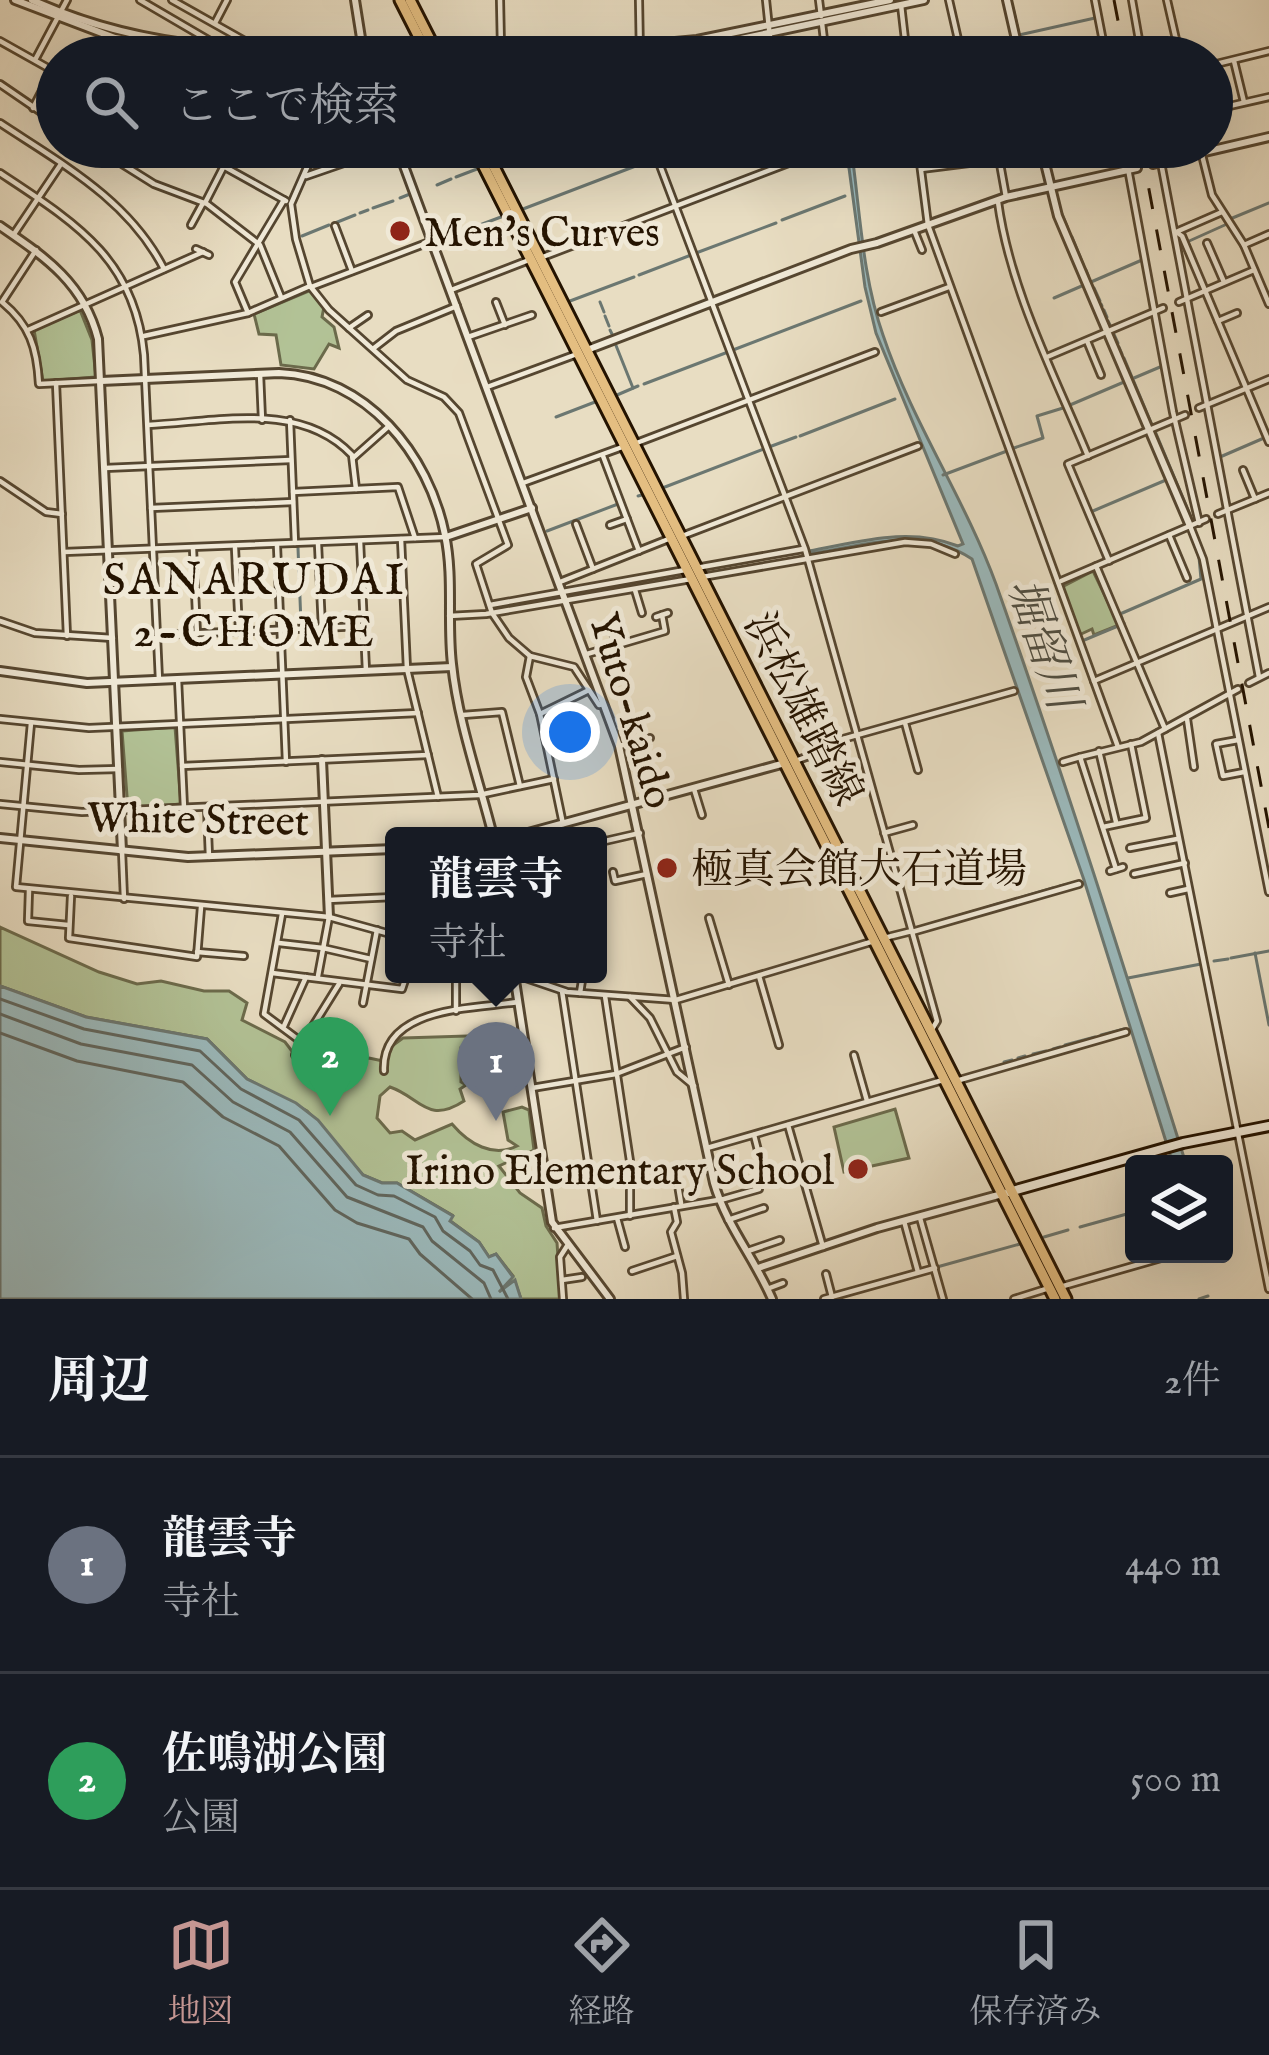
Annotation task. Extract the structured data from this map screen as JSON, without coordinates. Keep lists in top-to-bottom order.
{
  "streets": {
    "main road": ["浜松雄踏線"],
    "street": ["Yuto-kaido", "White Street"]
  },
  "districts": ["SANARUDAI 2-CHOME"],
  "water": ["堀留川"],
  "places": ["Men's Curves", "極真会館大石道場", "Irino Elementary School"],
  "page": {
    "search": "ここで検索",
    "popup": ["龍雲寺", "寺社"],
    "pins": ["2", "1"],
    "heading": ["周辺", "2件"],
    "list": [
      {
        "mark": "1",
        "name": "龍雲寺",
        "note": "寺社",
        "value": "440 m"
      },
      {
        "mark": "2",
        "name": "佐鳴湖公園",
        "note": "公園",
        "value": "500 m"
      }
    ],
    "nav": ["地図", "経路", "保存済み"]
  }
}
